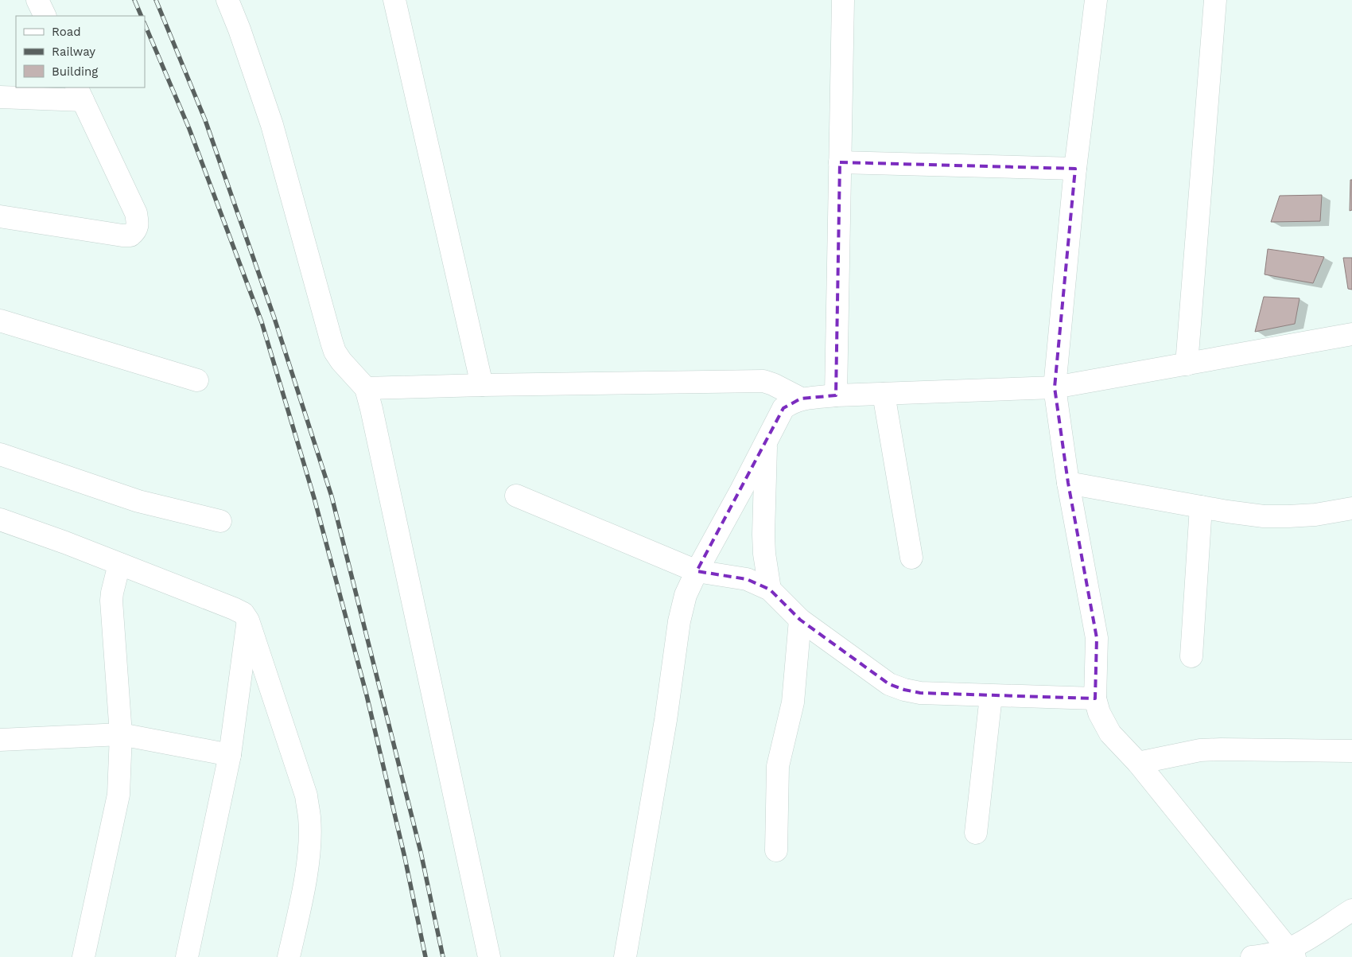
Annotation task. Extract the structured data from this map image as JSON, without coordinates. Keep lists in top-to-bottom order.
{
  "legend": ["Road", "Railway", "Building"]
}
